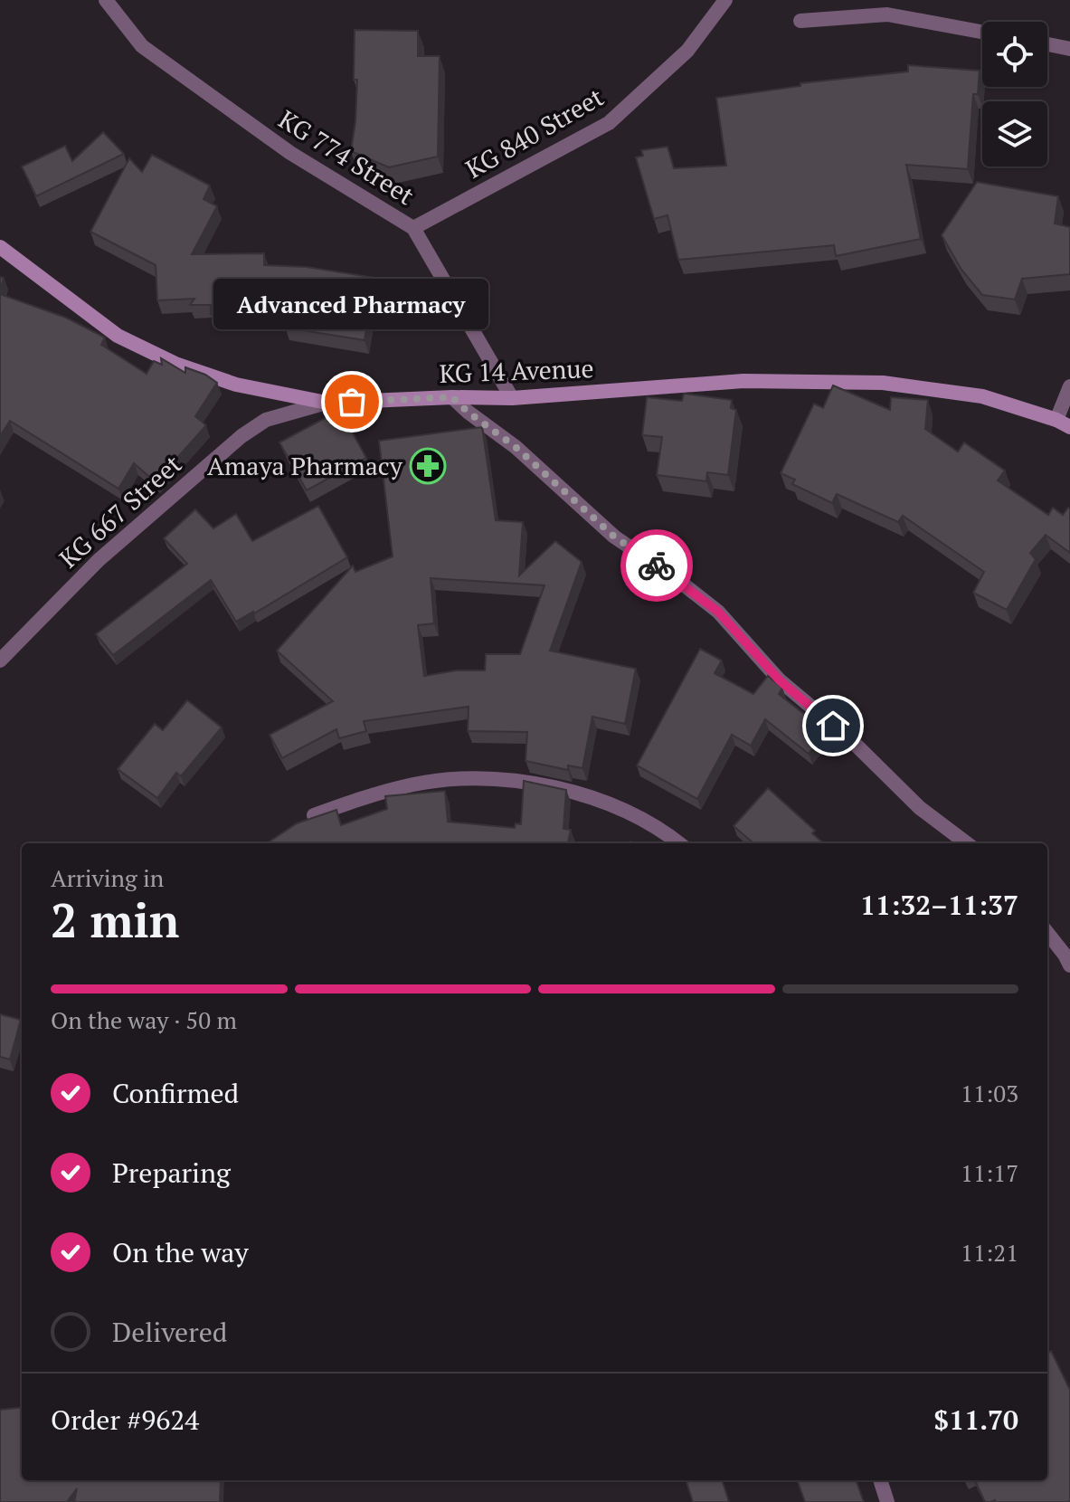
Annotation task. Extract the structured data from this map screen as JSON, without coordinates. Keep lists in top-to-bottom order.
{
  "streets": {
    "main road": ["KG 14 Avenue"],
    "street": ["KG 840 Street", "KG 774 Street", "KG 667 Street"]
  },
  "crossings": [
    ["KG 840 Street", "KG 774 Street"],
    ["KG 774 Street", "KG 14 Avenue"],
    ["KG 14 Avenue", "KG 667 Street"]
  ],
  "places": {
    "other": ["Advanced Pharmacy"],
    "pharmacy": ["Amaya Pharmacy"]
  },
  "page": {
    "bubble": "Advanced Pharmacy",
    "heading": ["2 min", "Arriving in", "11:32–11:37"],
    "panel": ["Order #9624", "$11.70"],
    "bar": "On the way · 50 m",
    "list": [
      ["Confirmed", "11:03"],
      ["Preparing", "11:17"],
      ["On the way", "11:21"],
      "Delivered"
    ]
  }
}
